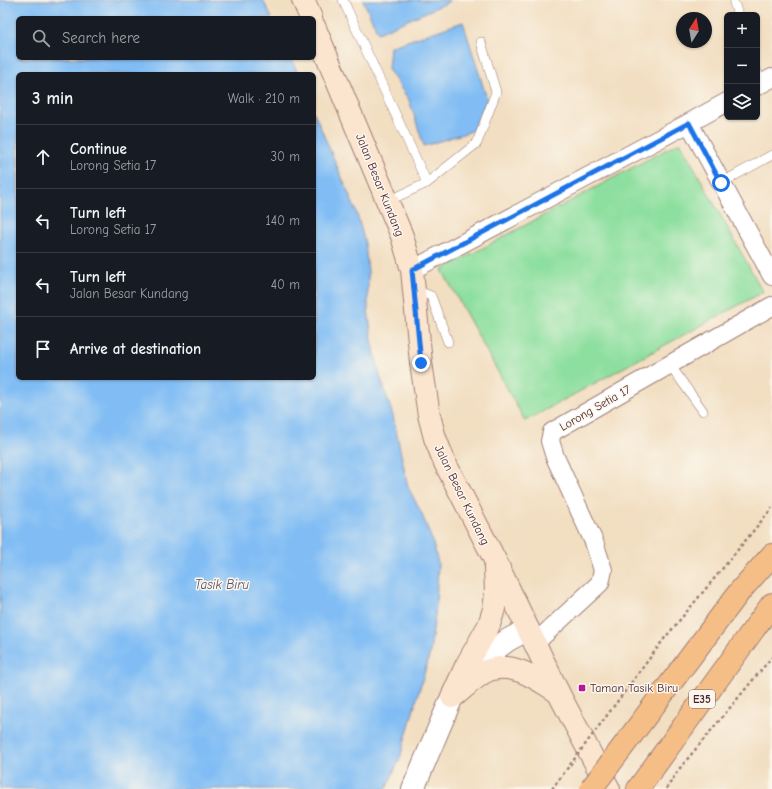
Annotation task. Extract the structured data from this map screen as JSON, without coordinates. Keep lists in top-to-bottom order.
{
  "streets": {
    "highway": ["E35"],
    "main road": ["Jalan Besar Kundang"],
    "street": ["Lorong Setia 17"]
  },
  "crossings": [
    ["Jalan Besar Kundang", "Lorong Setia 17"]
  ],
  "water": ["Tasik Biru"],
  "places": {
    "transit": ["Taman Tasik Biru"]
  },
  "north": "top",
  "page": {
    "map_buttons": ["+", "−"],
    "search": "Search here",
    "heading": ["3 min", "Walk · 210 m"],
    "list": [
      ["Continue", "Lorong Setia 17", "30 m"],
      ["Turn left", "Lorong Setia 17", "140 m"],
      ["Turn left", "Jalan Besar Kundang", "40 m"],
      "Arrive at destination"
    ]
  }
}
